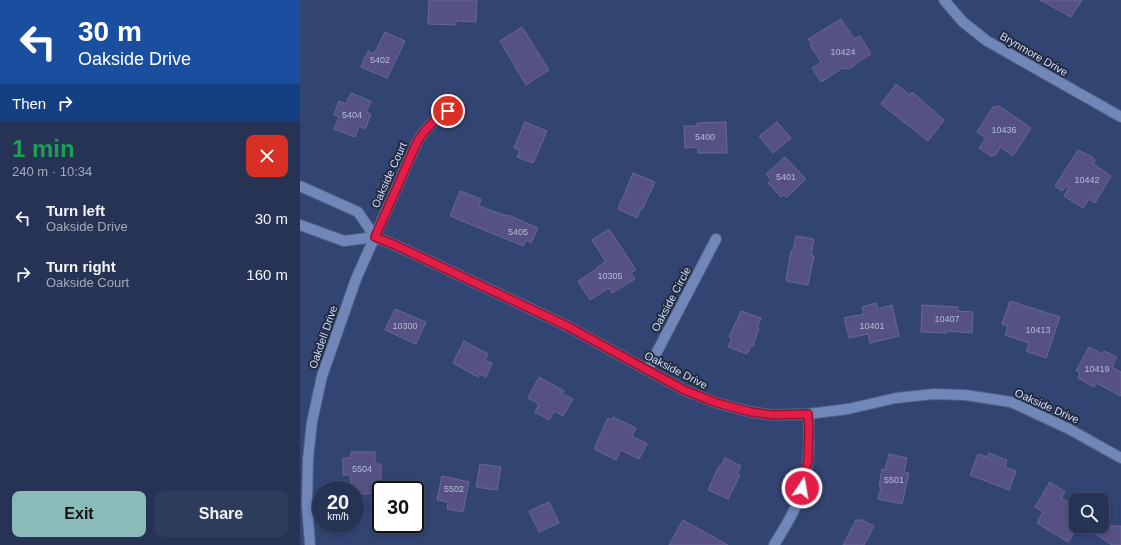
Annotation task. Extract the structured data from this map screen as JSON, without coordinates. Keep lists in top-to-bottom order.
{
  "streets": {
    "street": [
      "Brynmore Drive",
      "Oakside Court",
      "Oakside Circle",
      "Oakdell Drive",
      "Oakside Drive"
    ]
  },
  "crossings": [
    ["Oakside Court", "Oakdell Drive"],
    ["Oakside Court", "Oakside Drive"],
    ["Oakside Circle", "Oakside Drive"],
    ["Oakdell Drive", "Oakside Drive"]
  ],
  "house_numbers": [
    "10424",
    "5402",
    "5404",
    "10436",
    "5400",
    "5401",
    "10442",
    "5405",
    "10305",
    "10407",
    "10300",
    "10401",
    "10413",
    "10419",
    "5504",
    "5501",
    "5502"
  ],
  "page": {
    "turn": ["30 m", "Oakside Drive"],
    "then": "Then",
    "heading": ["1 min", "240 m · 10:34"],
    "list": [
      {
        "name": "Turn left",
        "note": "Oakside Drive",
        "value": "30 m"
      },
      {
        "name": "Turn right",
        "note": "Oakside Court",
        "value": "160 m"
      }
    ],
    "speed": "20 km/h",
    "limit": "30",
    "buttons": ["Exit", "Share"]
  }
}
